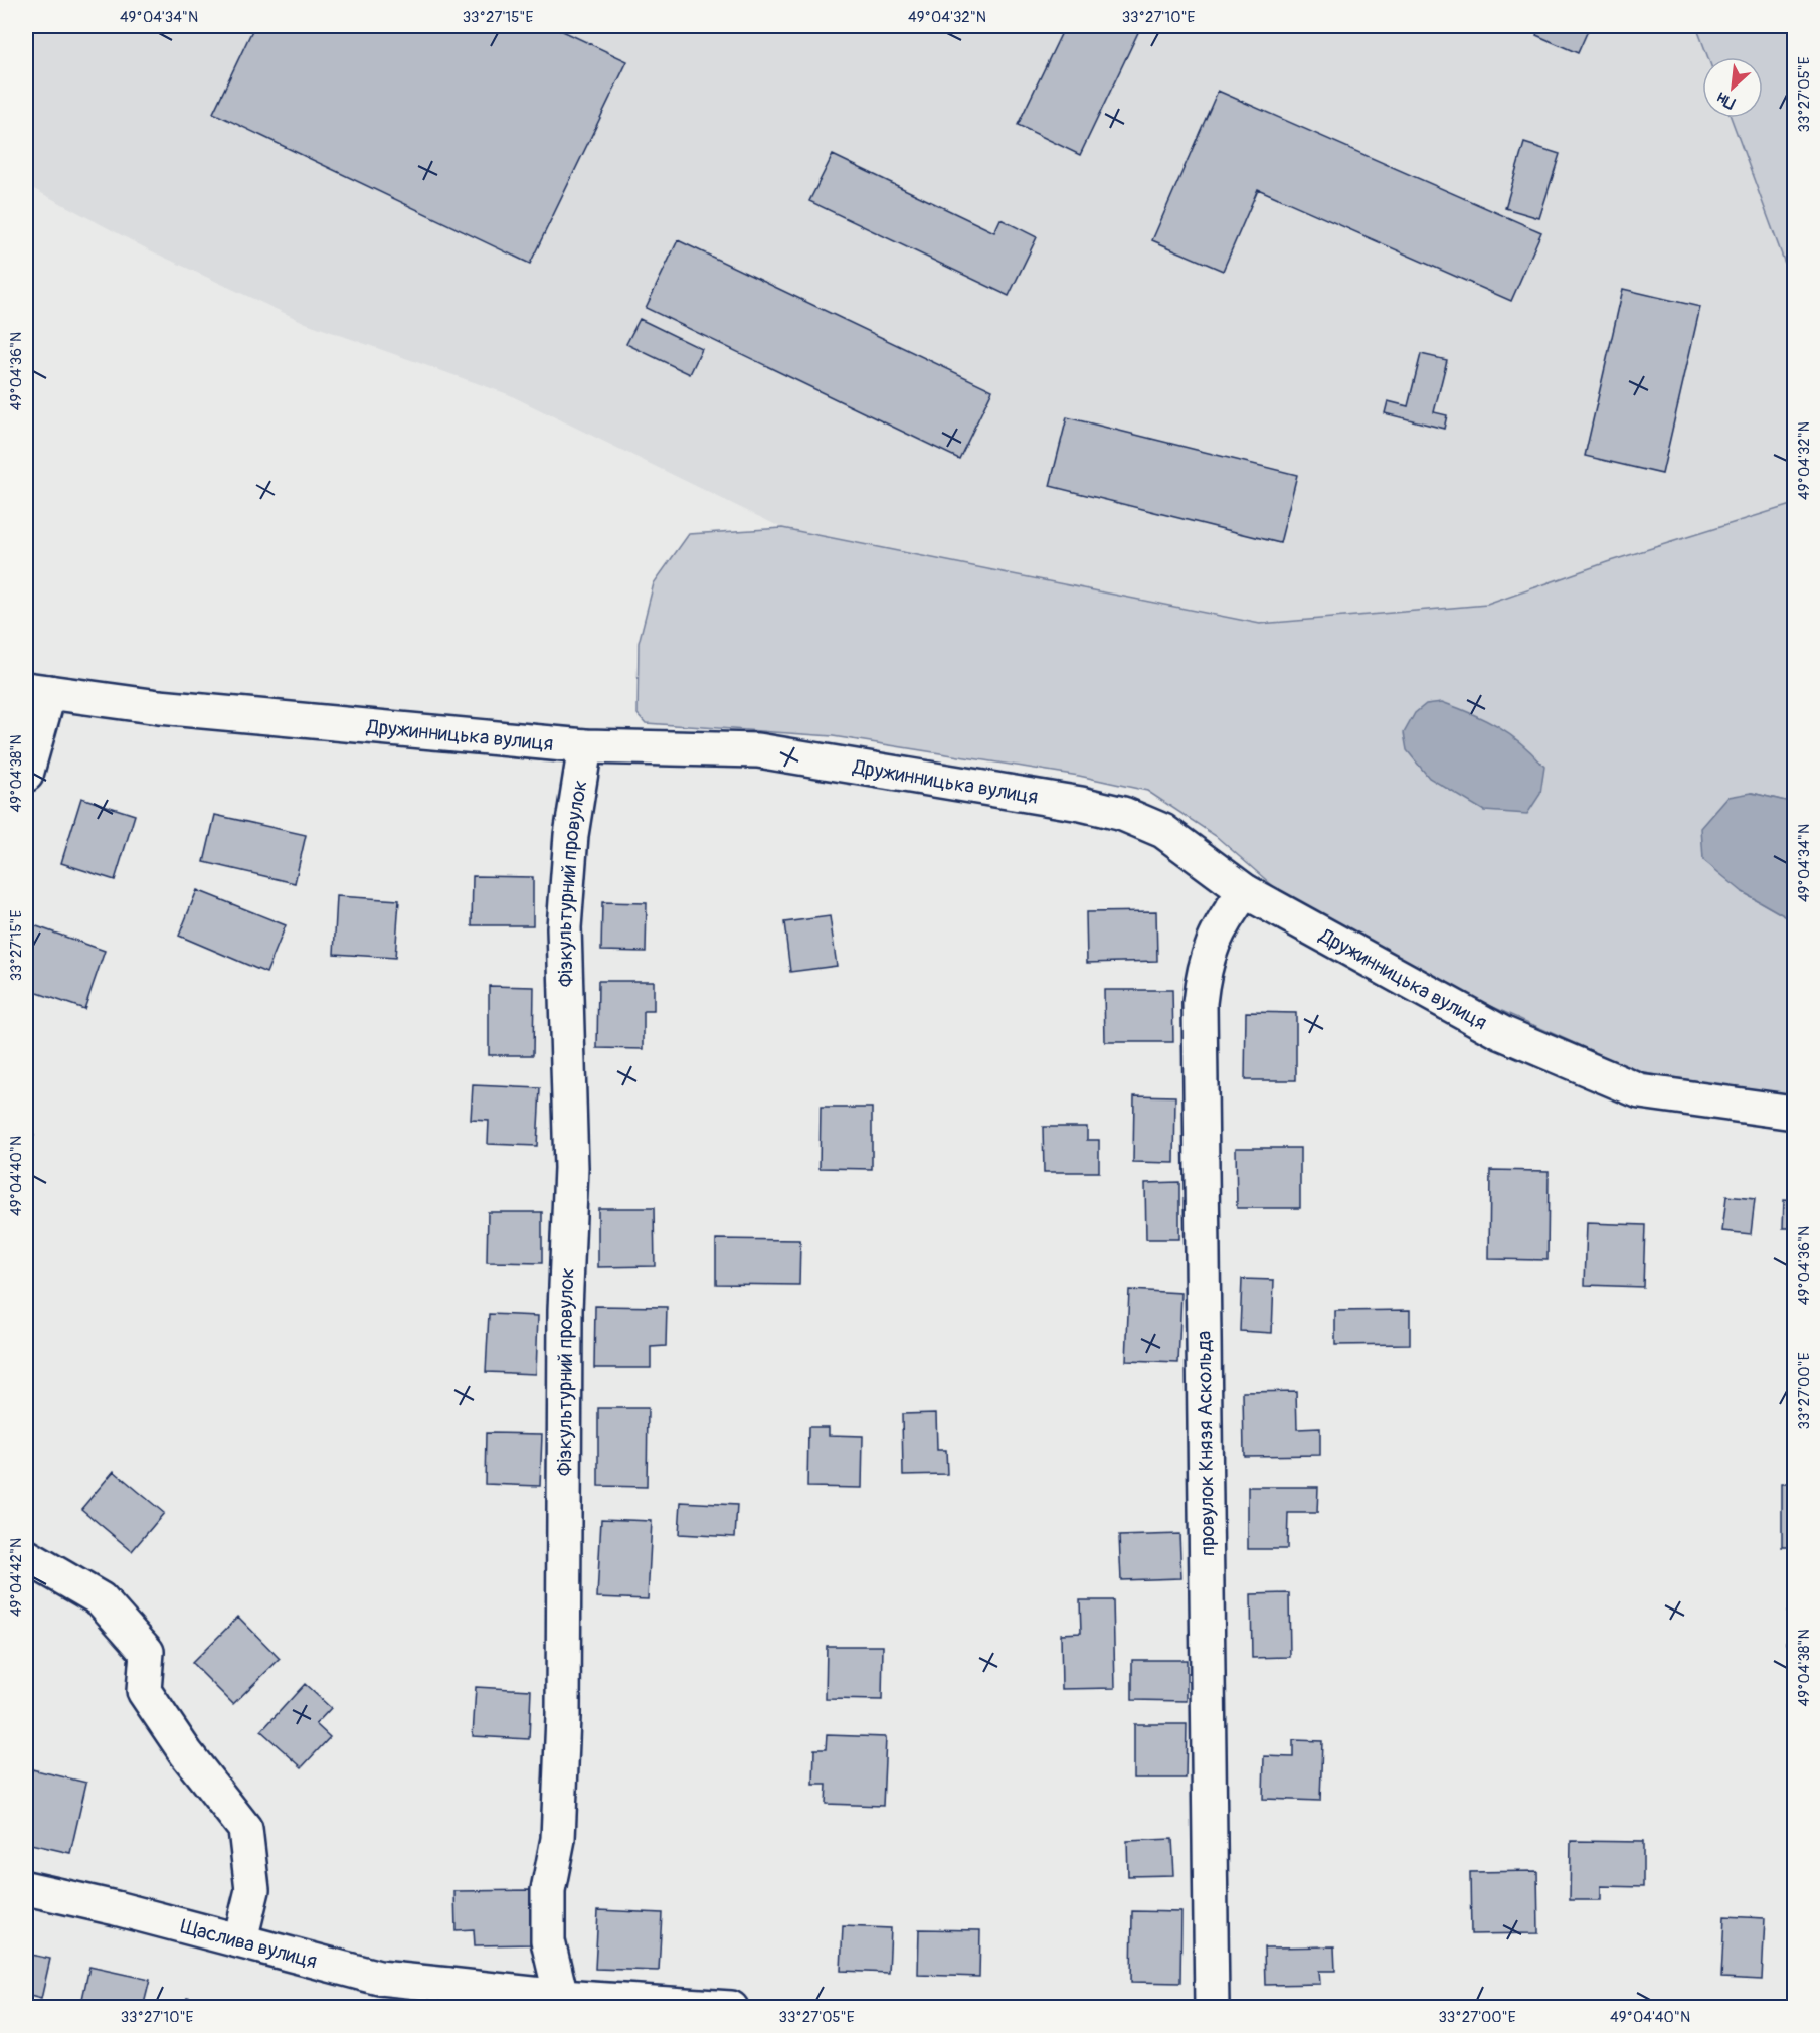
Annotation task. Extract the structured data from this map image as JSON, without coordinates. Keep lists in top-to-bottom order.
{
  "streets": {
    "street": [
      "Дружинницька вулиця",
      "Фізкультурний провулок",
      "провулок Князя Аскольда",
      "Щаслива вулиця"
    ]
  },
  "crossings": [
    ["Дружинницька вулиця", "Фізкультурний провулок"],
    ["Дружинницька вулиця", "провулок Князя Аскольда"],
    ["Фізкультурний провулок", "Щаслива вулиця"]
  ],
  "north": "bottom left",
  "coordinates": [
    "49°04'34\"N",
    "33°27'15\"E",
    "49°04'32\"N",
    "33°27'10\"E",
    "33°27'05\"E",
    "49°04'36\"N",
    "49°04'38\"N",
    "49°04'40\"N",
    "33°27'00\"E",
    "49°04'42\"N"
  ]
}
